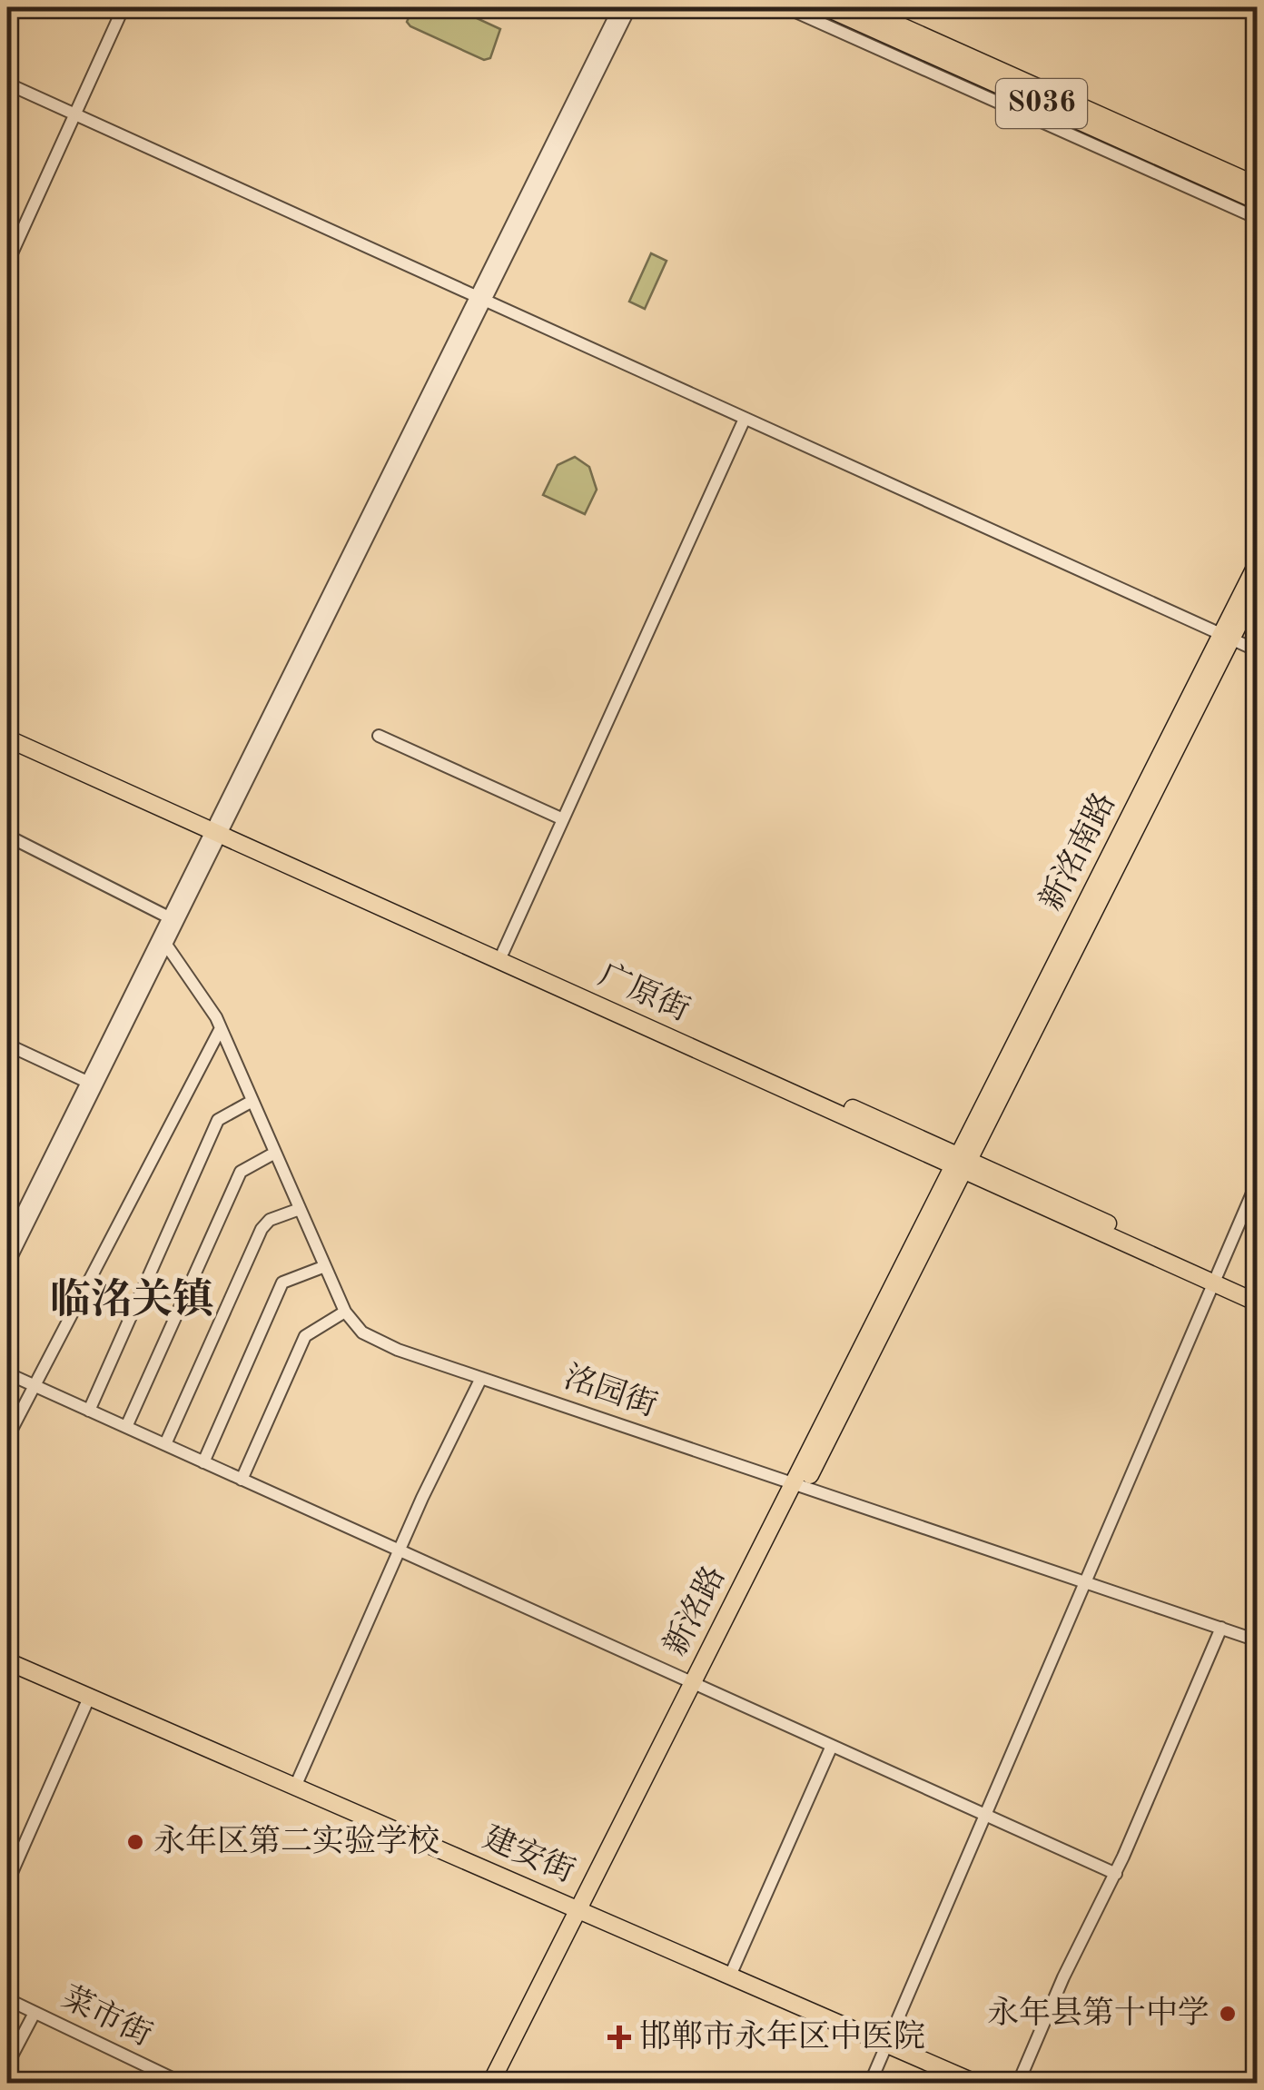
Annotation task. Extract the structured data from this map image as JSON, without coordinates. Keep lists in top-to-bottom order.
{
  "streets": {
    "main road": [
      "S036",
      "新洺南路",
      "广原街",
      "新洺路",
      "建安街"
    ],
    "street": ["洺园街", "菜市街"]
  },
  "crossings": [
    ["新洺南路", "广原街"],
    ["新洺南路", "新洺路"],
    ["广原街", "新洺路"],
    ["洺园街", "新洺路"],
    ["新洺路", "建安街"]
  ],
  "districts": ["临洺关镇"],
  "places": {
    "other": ["永年区第二实验学校", "永年县第十中学"],
    "health": ["邯郸市永年区中医院"]
  }
}
